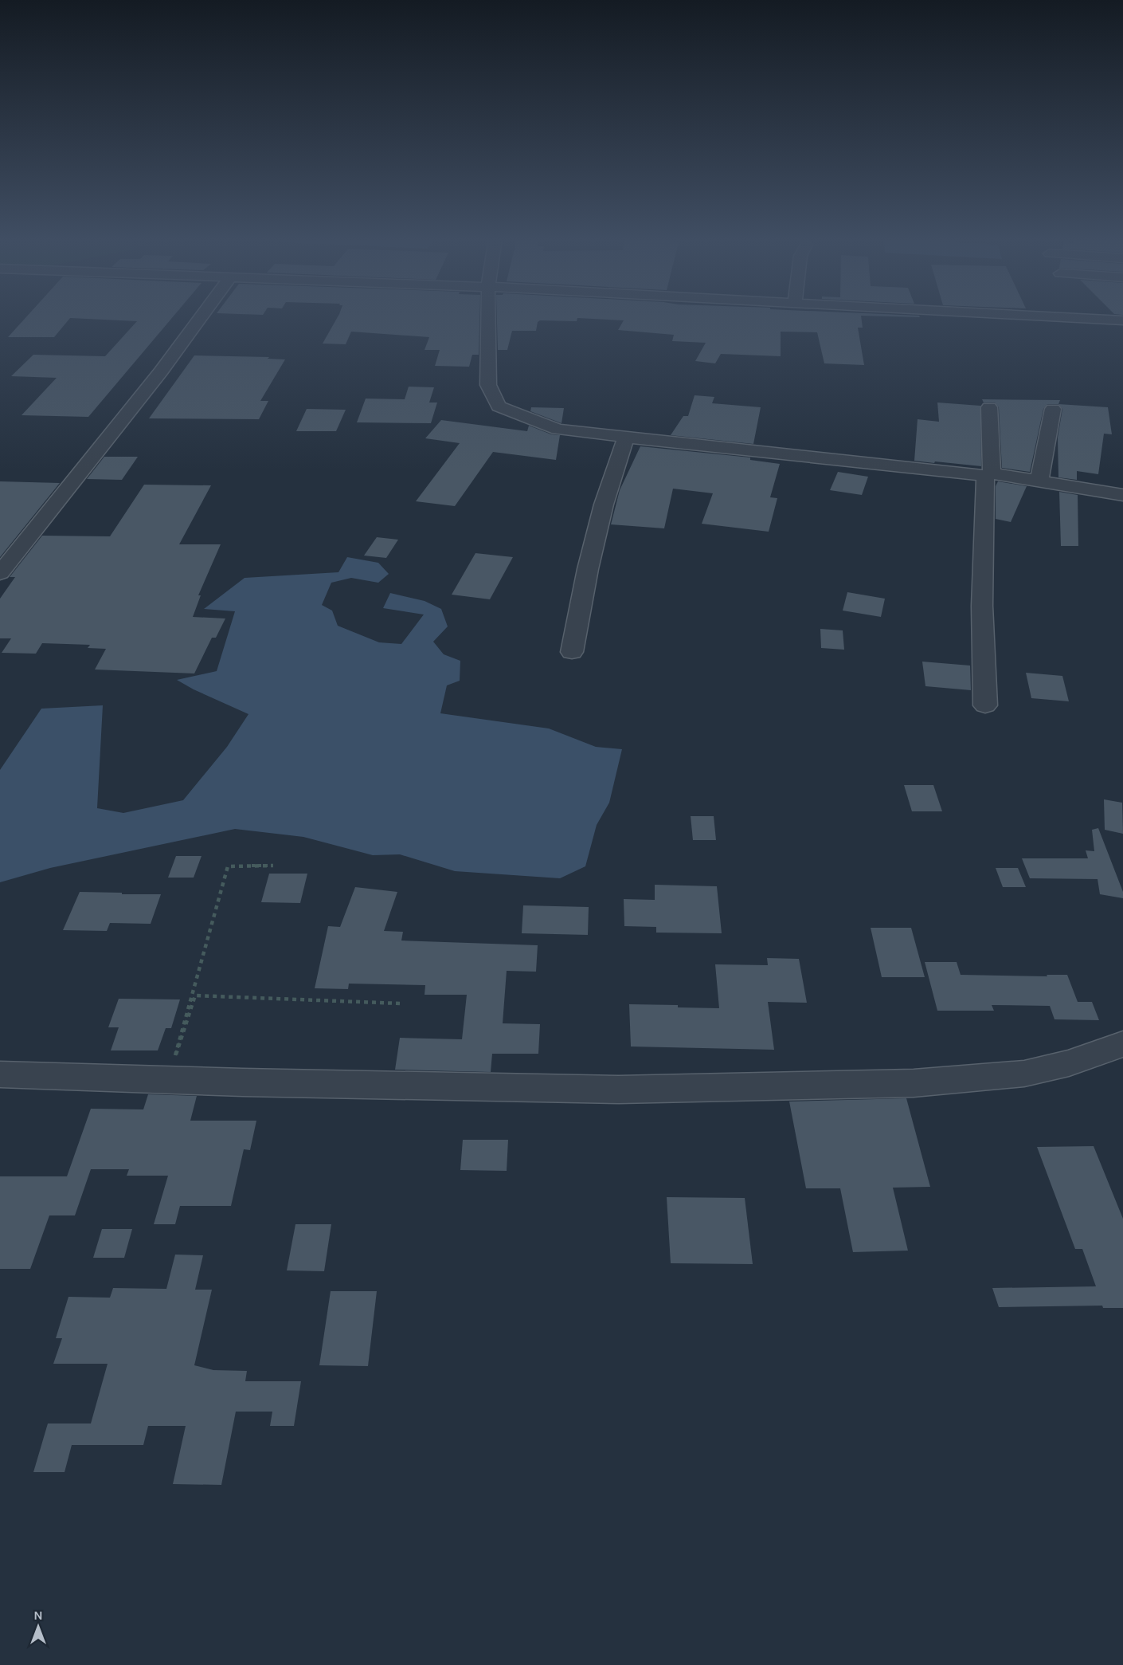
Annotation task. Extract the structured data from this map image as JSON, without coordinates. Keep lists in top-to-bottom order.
{
  "north": "top"
}
